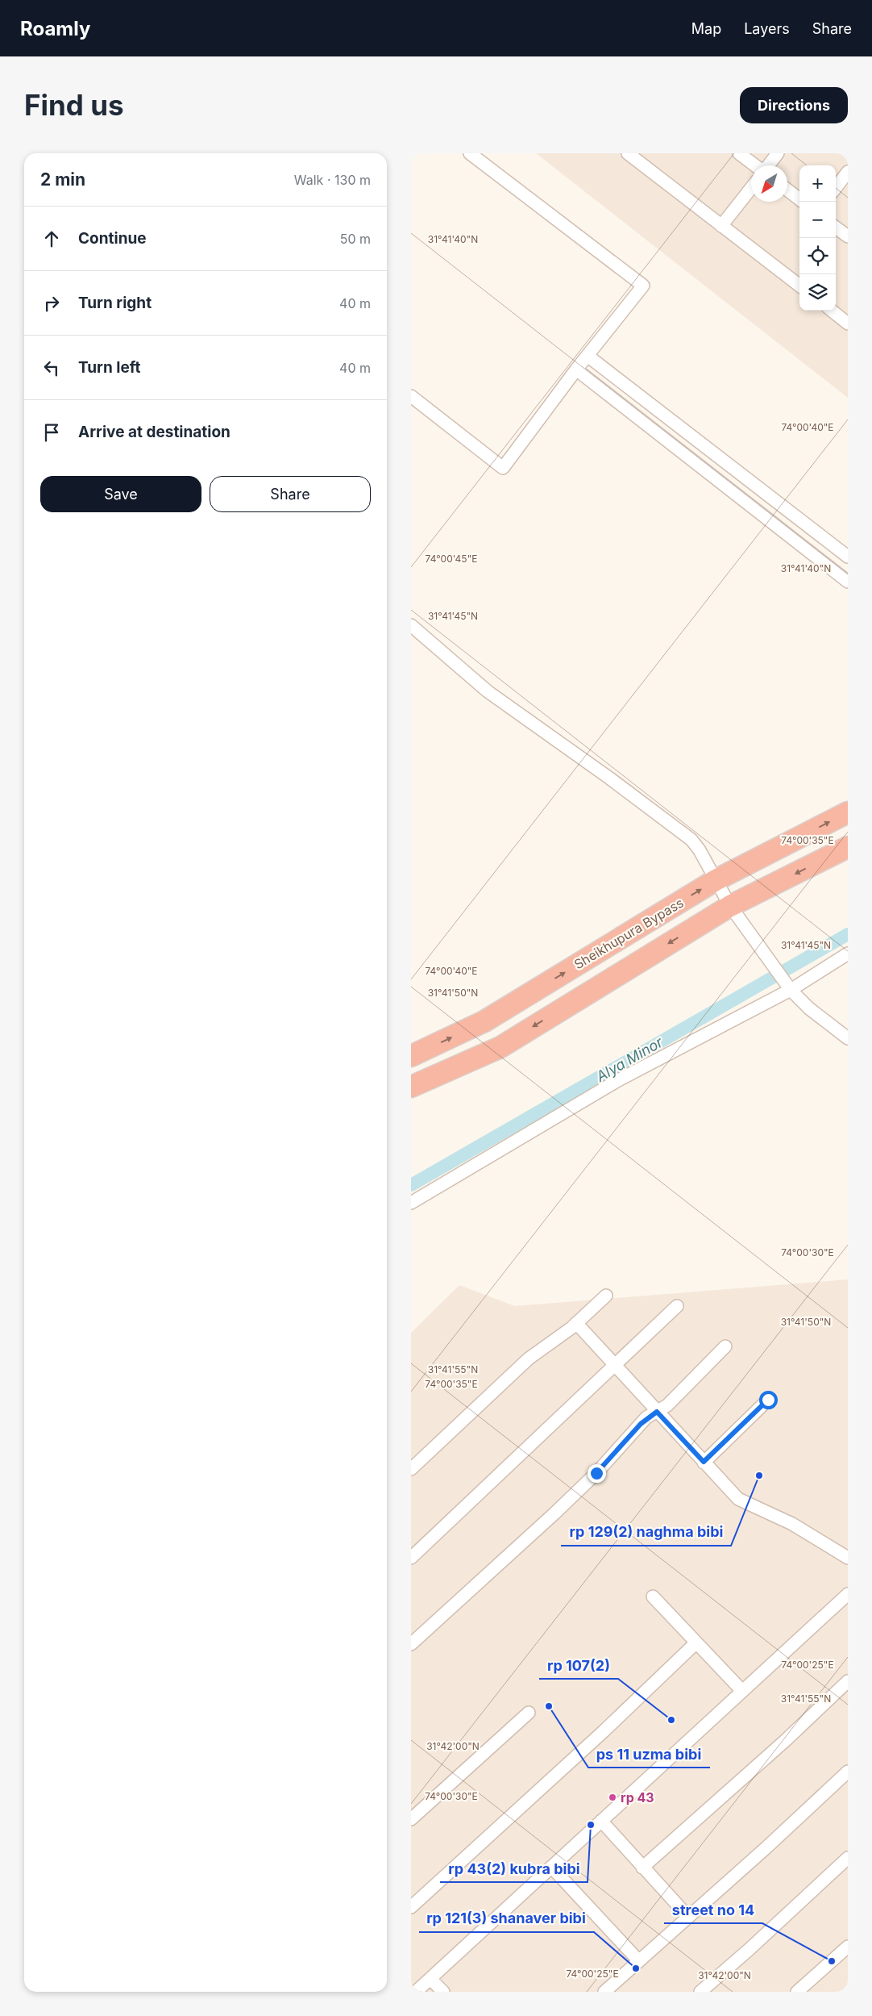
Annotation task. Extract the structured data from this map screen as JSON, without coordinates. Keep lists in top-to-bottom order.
{
  "streets": {
    "highway": ["Sheikhupura Bypass"]
  },
  "water": ["Alya Minor"],
  "places": [
    "rp 129(2) naghma bibi",
    "ps 11 uzma bibi",
    "rp 107(2)",
    "rp 43",
    "rp 43(2) kubra bibi",
    "street no 14",
    "rp 121(3) shanaver bibi"
  ],
  "north": "bottom left",
  "page": {
    "header": "Roamly",
    "nav": ["Map", "Layers", "Share"],
    "buttons": [
      "Directions",
      ["Save", "Share"]
    ],
    "title": "Find us",
    "heading": ["2 min", "Walk · 130 m"],
    "map_buttons": ["+", "−"],
    "list": [
      ["Continue", "50 m"],
      ["Turn right", "40 m"],
      ["Turn left", "40 m"],
      "Arrive at destination"
    ]
  },
  "coordinates": [
    "31°41'40\"N",
    "74°00'40\"E",
    "74°00'45\"E",
    "31°41'45\"N",
    "74°00'35\"E",
    "31°41'50\"N",
    "74°00'30\"E",
    "31°41'55\"N",
    "74°00'25\"E",
    "31°42'00\"N"
  ]
}
